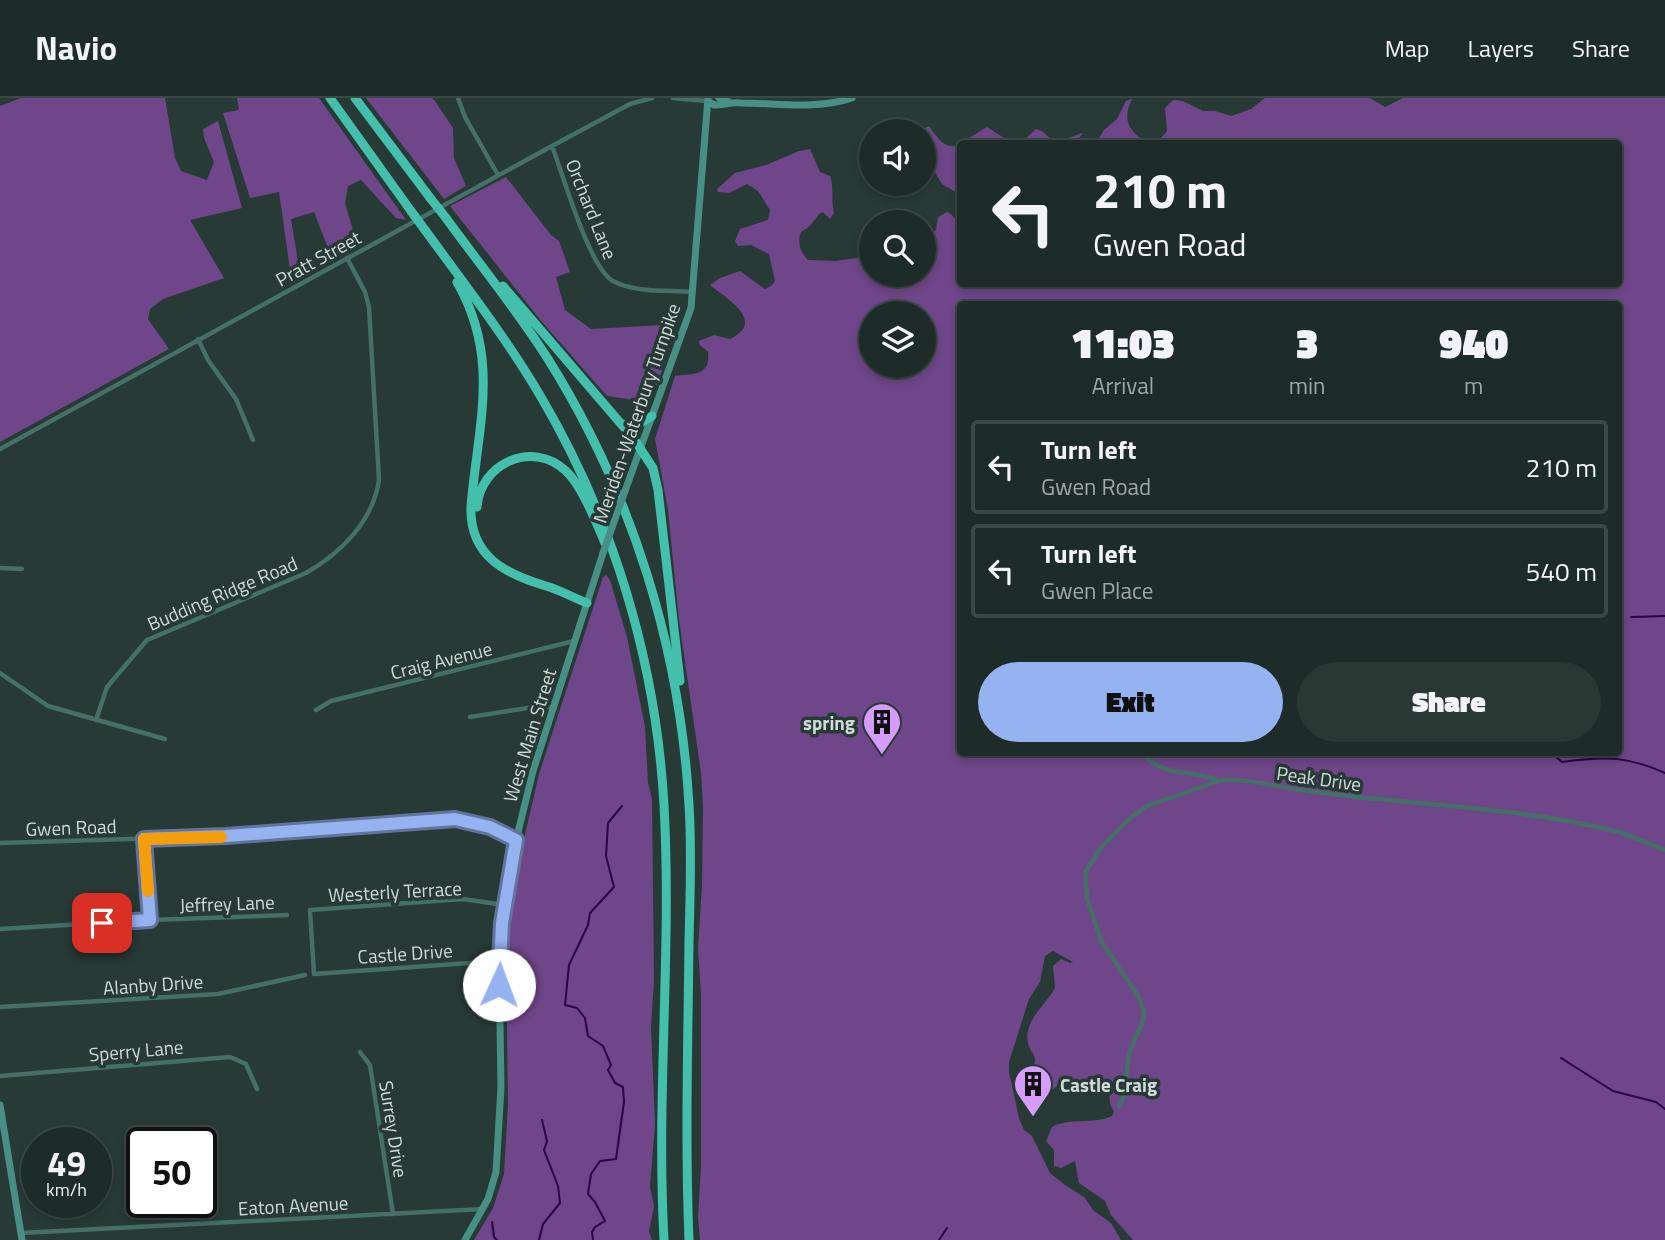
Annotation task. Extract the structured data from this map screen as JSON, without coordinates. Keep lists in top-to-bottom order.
{
  "streets": {
    "main road": ["Meriden-Waterbury Turnpike", "West Main Street"],
    "street": [
      "Orchard Lane",
      "Pratt Street",
      "Budding Ridge Road",
      "Craig Avenue",
      "Peak Drive",
      "Gwen Road",
      "Westerly Terrace",
      "Jeffrey Lane",
      "Castle Drive",
      "Alanby Drive",
      "Sperry Lane",
      "Surrey Drive",
      "Eaton Avenue"
    ]
  },
  "crossings": [
    ["Orchard Lane", "Pratt Street"],
    ["Orchard Lane", "Meriden-Waterbury Turnpike"],
    ["Pratt Street", "Budding Ridge Road"],
    ["Meriden-Waterbury Turnpike", "Craig Avenue"],
    ["Meriden-Waterbury Turnpike", "West Main Street"],
    ["West Main Street", "Gwen Road"],
    ["West Main Street", "Westerly Terrace"],
    ["West Main Street", "Castle Drive"],
    ["West Main Street", "Eaton Avenue"],
    ["Westerly Terrace", "Castle Drive"],
    ["Surrey Drive", "Eaton Avenue"]
  ],
  "places": {
    "building": ["spring", "Castle Craig"]
  },
  "page": {
    "header": "Navio",
    "nav": ["Map", "Layers", "Share"],
    "turn": ["210 m", "Gwen Road"],
    "eta": [
      "11:03",
      "Arrival",
      "3",
      "min",
      "940",
      "m"
    ],
    "list": [
      {
        "name": "Turn left",
        "note": "Gwen Road",
        "value": "210 m"
      },
      {
        "name": "Turn left",
        "note": "Gwen Place",
        "value": "540 m"
      }
    ],
    "buttons": ["Exit", "Share"],
    "speed": "49 km/h",
    "limit": "50"
  }
}
